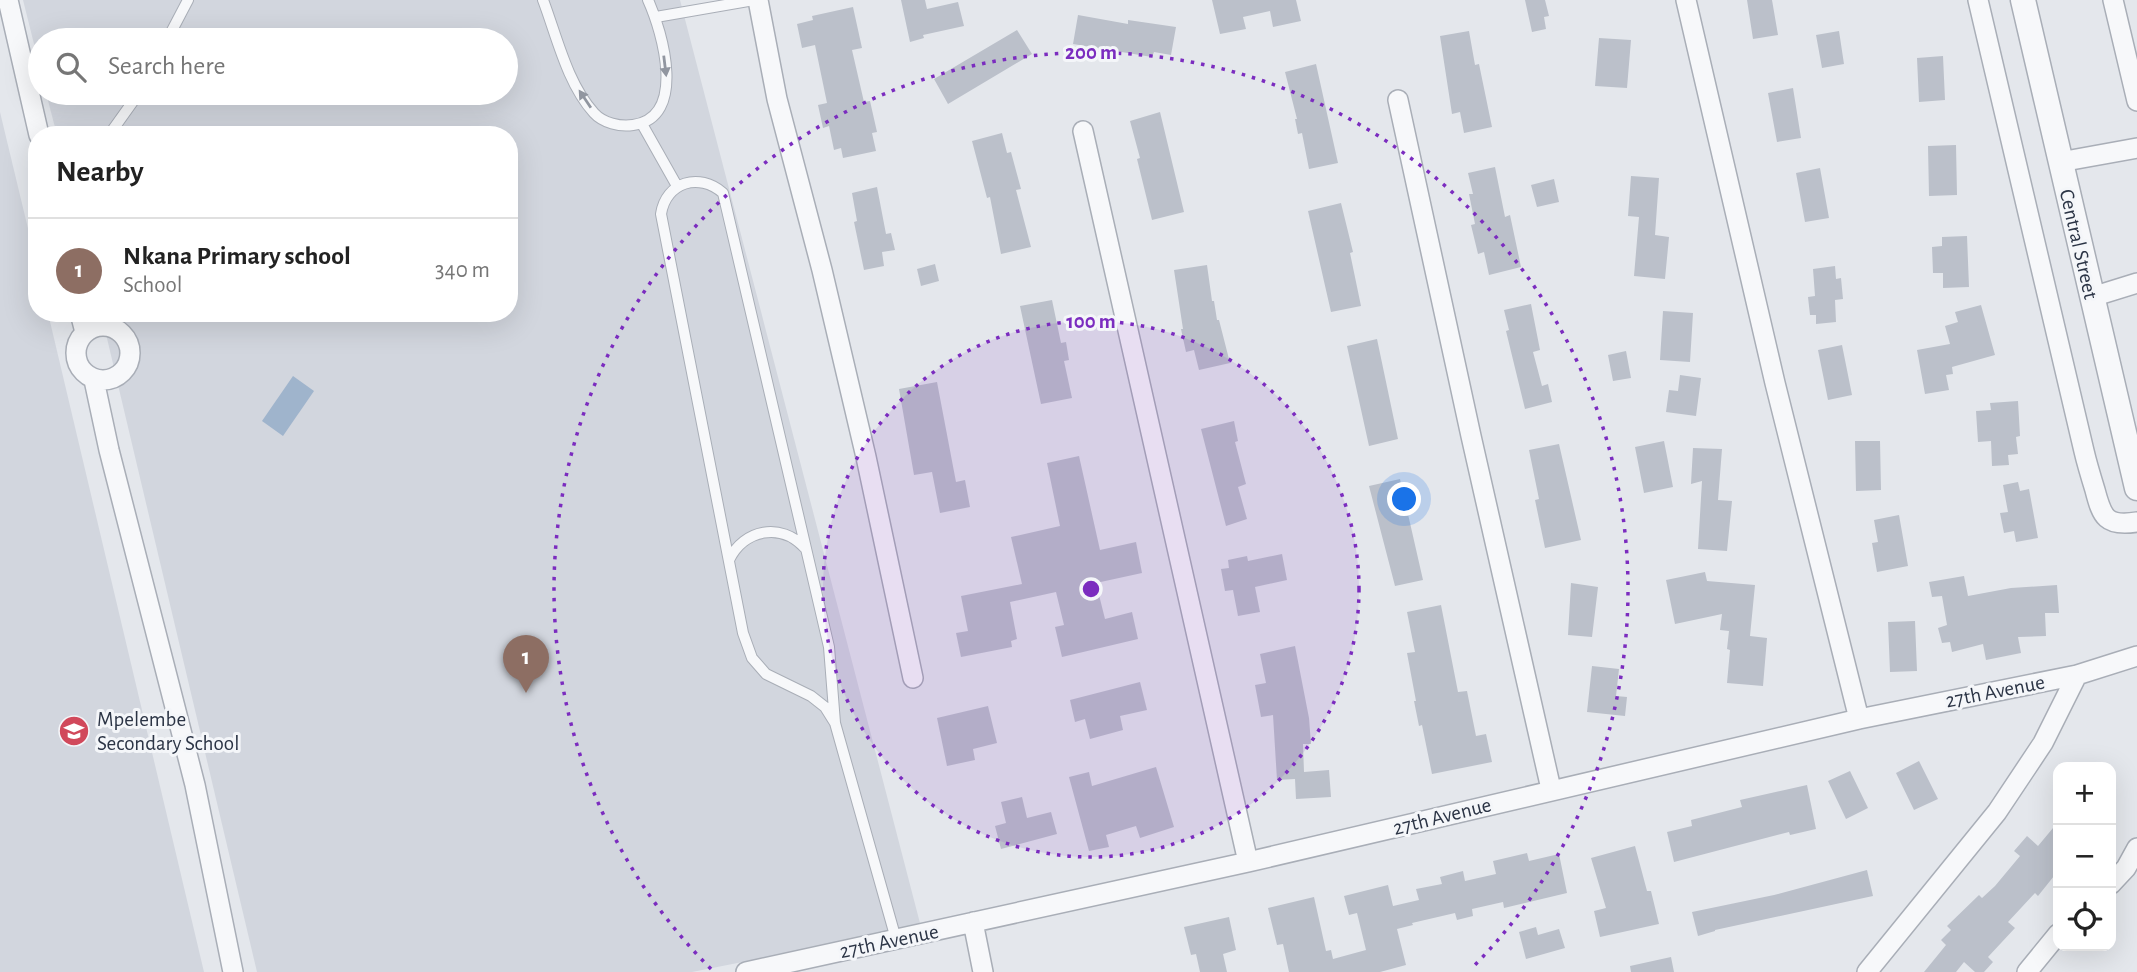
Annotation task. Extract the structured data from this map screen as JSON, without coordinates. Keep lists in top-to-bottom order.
{
  "streets": {
    "street": ["Central Street", "27th Avenue"]
  },
  "places": {
    "school or university": ["Mpelembe Secondary School"]
  },
  "page": {
    "search": "Search here",
    "heading": "Nearby",
    "list": [
      {
        "mark": "1",
        "name": "Nkana Primary school",
        "note": "School",
        "value": "340 m"
      }
    ],
    "pins": "1",
    "map_buttons": ["+", "−"]
  },
  "rings": ["200 m", "100 m"]
}
